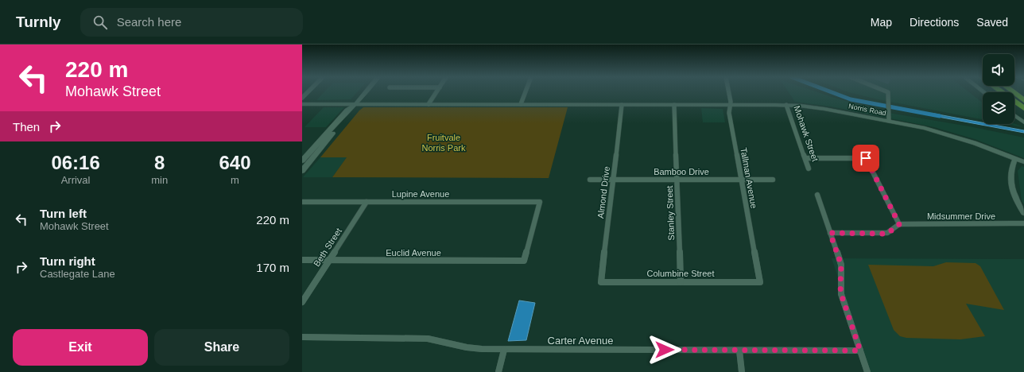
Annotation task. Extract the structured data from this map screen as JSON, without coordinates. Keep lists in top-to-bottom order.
{
  "streets": {
    "street": [
      "Norris Road",
      "Mohawk Street",
      "Bamboo Drive",
      "Tallman Avenue",
      "Almond Drive",
      "Lupine Avenue",
      "Stanley Street",
      "Midsummer Drive",
      "Beth Street",
      "Euclid Avenue",
      "Columbine Street",
      "Carter Avenue"
    ]
  },
  "crossings": [
    ["Norris Road", "Mohawk Street"],
    ["Norris Road", "Tallman Avenue"],
    ["Norris Road", "Almond Drive"],
    ["Norris Road", "Stanley Street"],
    ["Bamboo Drive", "Tallman Avenue"],
    ["Bamboo Drive", "Almond Drive"],
    ["Bamboo Drive", "Stanley Street"],
    ["Tallman Avenue", "Columbine Street"],
    ["Almond Drive", "Columbine Street"],
    ["Lupine Avenue", "Beth Street"],
    ["Lupine Avenue", "Euclid Avenue"],
    ["Stanley Street", "Columbine Street"],
    ["Beth Street", "Euclid Avenue"]
  ],
  "parks": ["Fruitvale Norris Park"],
  "page": {
    "header": "Turnly",
    "search": "Search here",
    "nav": ["Map", "Directions", "Saved"],
    "turn": ["220 m", "Mohawk Street"],
    "then": "Then",
    "eta": [
      "06:16",
      "Arrival",
      "8",
      "min",
      "640",
      "m"
    ],
    "list": [
      {
        "name": "Turn left",
        "note": "Mohawk Street",
        "value": "220 m"
      },
      {
        "name": "Turn right",
        "note": "Castlegate Lane",
        "value": "170 m"
      }
    ],
    "buttons": ["Exit", "Share"]
  }
}
